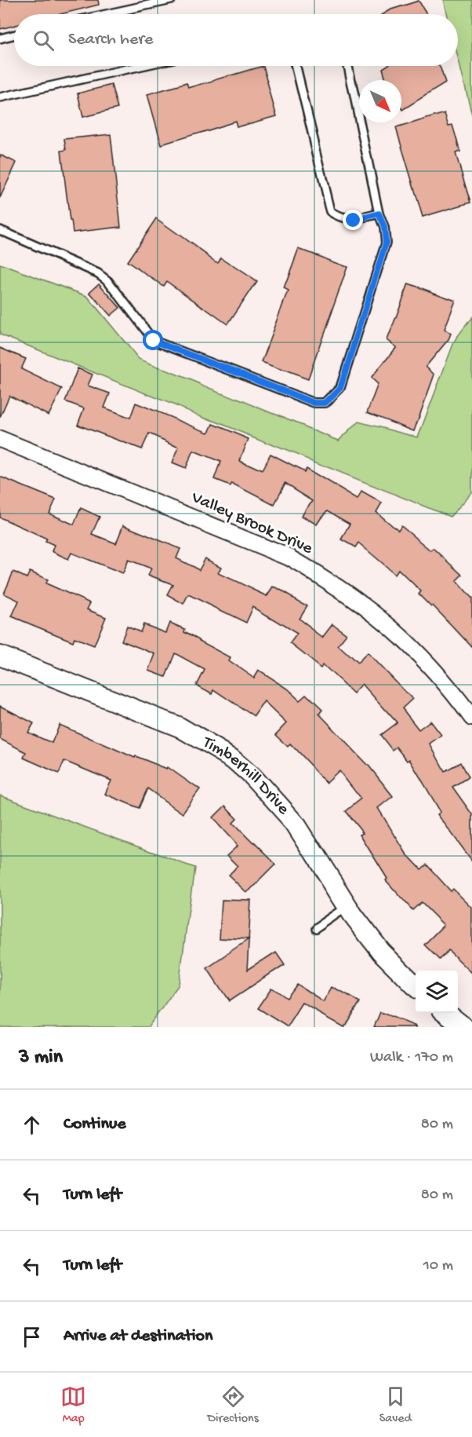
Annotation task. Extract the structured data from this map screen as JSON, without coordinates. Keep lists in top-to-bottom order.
{
  "streets": {
    "street": ["Valley Brook Drive", "Timberhill Drive"]
  },
  "north": "bottom right",
  "page": {
    "search": "Search here",
    "heading": ["3 min", "Walk · 170 m"],
    "list": [
      ["Continue", "80 m"],
      ["Turn left", "80 m"],
      ["Turn left", "10 m"],
      "Arrive at destination"
    ],
    "nav": ["Map", "Directions", "Saved"]
  }
}
